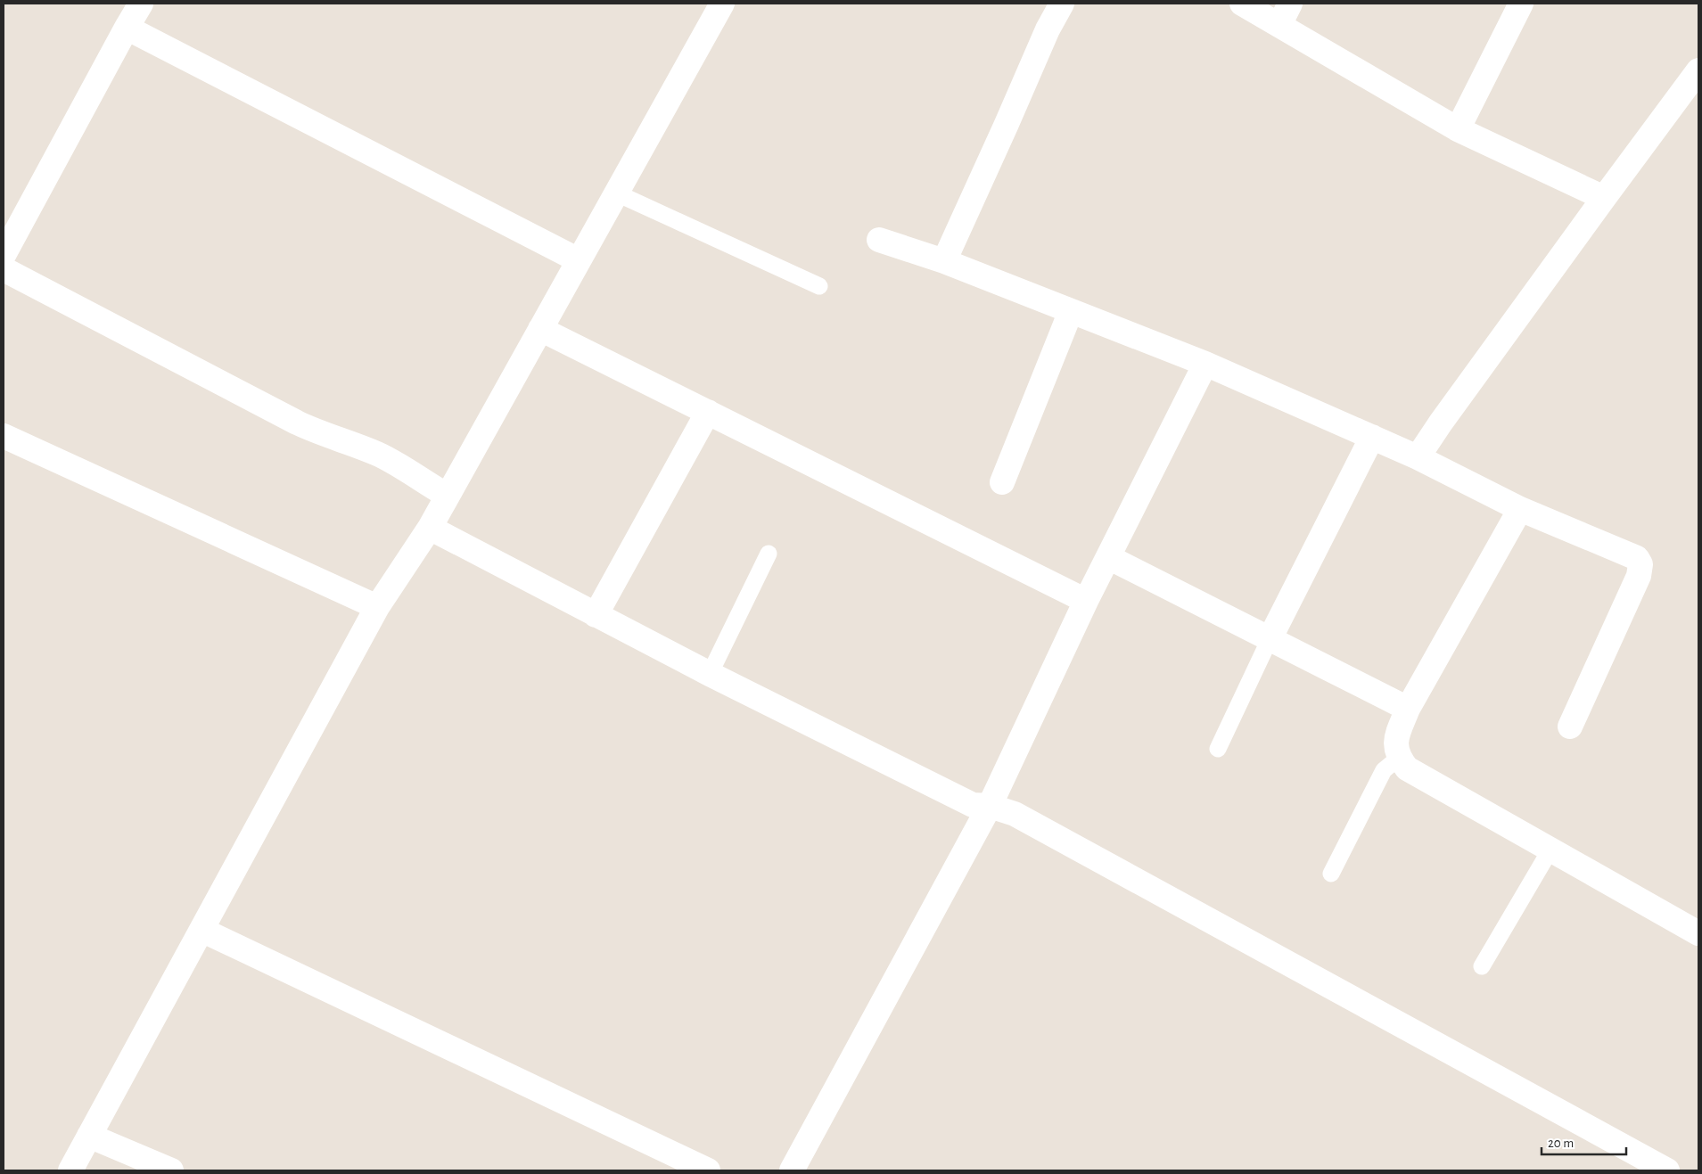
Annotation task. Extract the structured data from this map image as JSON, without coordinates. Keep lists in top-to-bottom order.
{
  "scale_bar": "20 m"
}
